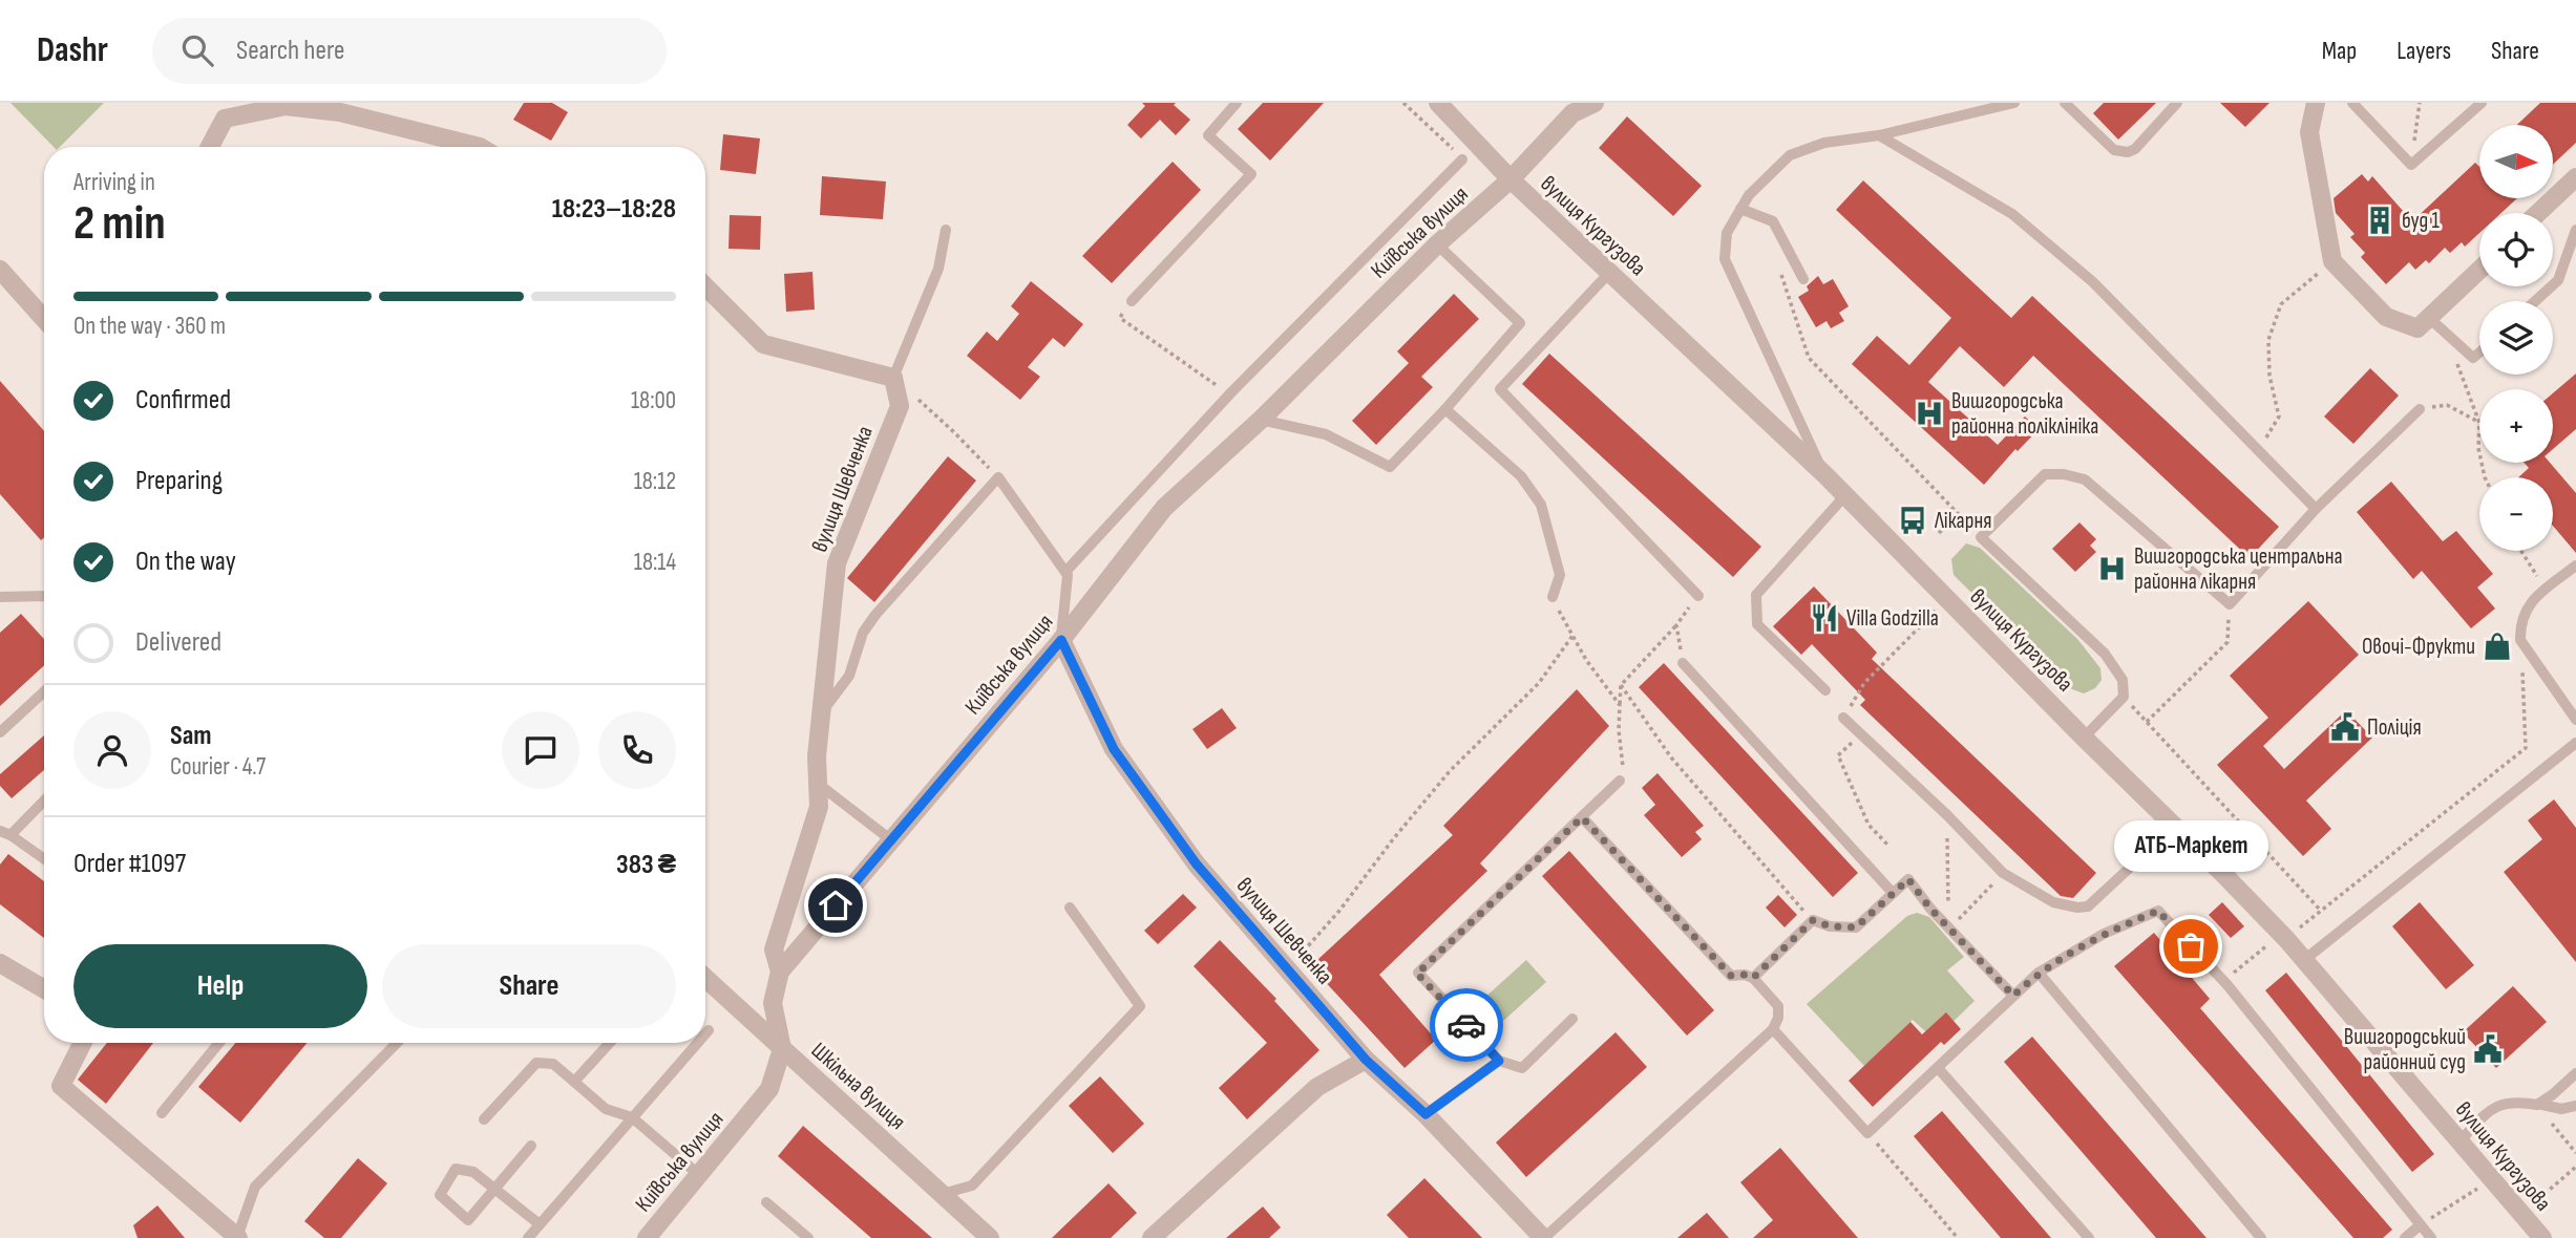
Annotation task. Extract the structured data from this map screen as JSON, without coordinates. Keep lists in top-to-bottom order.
{
  "streets": {
    "street": [
      "вулиця Кургузова",
      "Київська вулиця",
      "вулиця Шевченка",
      "Шкільна вулиця"
    ]
  },
  "crossings": [
    ["вулиця Кургузова", "Київська вулиця"],
    ["Київська вулиця", "вулиця Шевченка"],
    ["Київська вулиця", "Шкільна вулиця"]
  ],
  "places": {
    "building": ["буд 1"],
    "hospital": ["Вишгородська районна поліклініка", "Вишгородська центральна районна лікарня"],
    "bus stop": ["Лікарня"],
    "restaurant": ["Villa Godzilla"],
    "shop": ["Овочі-Фрукти"],
    "public building": ["Поліція", "Вишгородський районний суд"],
    "other": ["АТБ-Маркет"]
  },
  "north": "right",
  "page": {
    "header": "Dashr",
    "search": "Search here",
    "nav": ["Map", "Layers", "Share"],
    "map_buttons": ["+", "−"],
    "heading": ["2 min", "Arriving in", "18:23–18:28"],
    "panel": [
      "Sam",
      "Courier · 4.7",
      "Order #1097",
      "383 ₴"
    ],
    "bar": "On the way · 360 m",
    "list": [
      ["Confirmed", "18:00"],
      ["Preparing", "18:12"],
      ["On the way", "18:14"],
      "Delivered"
    ],
    "bubble": "АТБ-Маркет",
    "buttons": ["Help", "Share"]
  }
}
